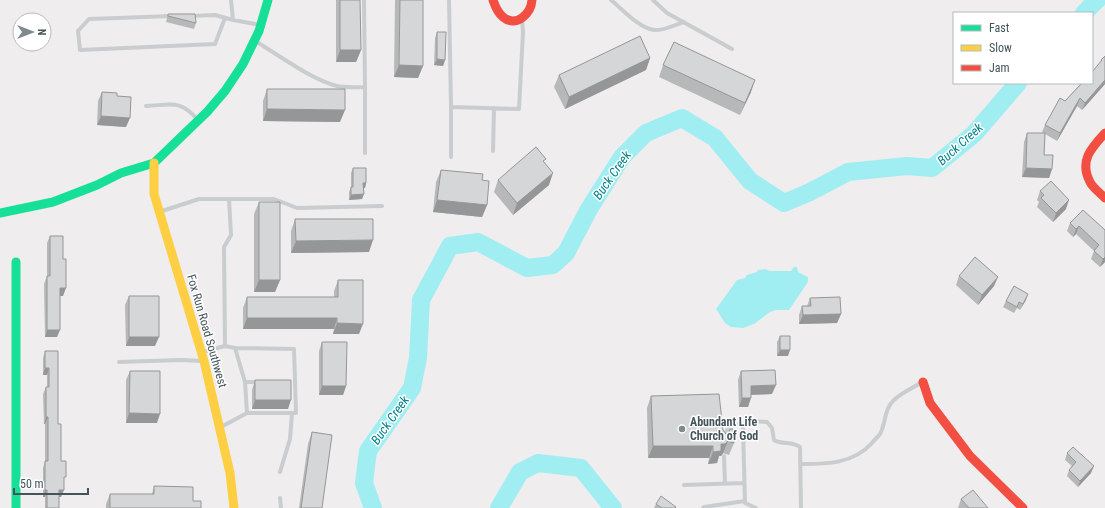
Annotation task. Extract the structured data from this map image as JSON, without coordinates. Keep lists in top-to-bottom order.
{
  "streets": {
    "street": ["Fox Run Road Southwest"]
  },
  "water": ["Buck Creek"],
  "places": ["Abundant Life Church of God"],
  "legend": ["Fast", "Slow", "Jam"],
  "scale_bar": "50 m",
  "north": "right"
}
